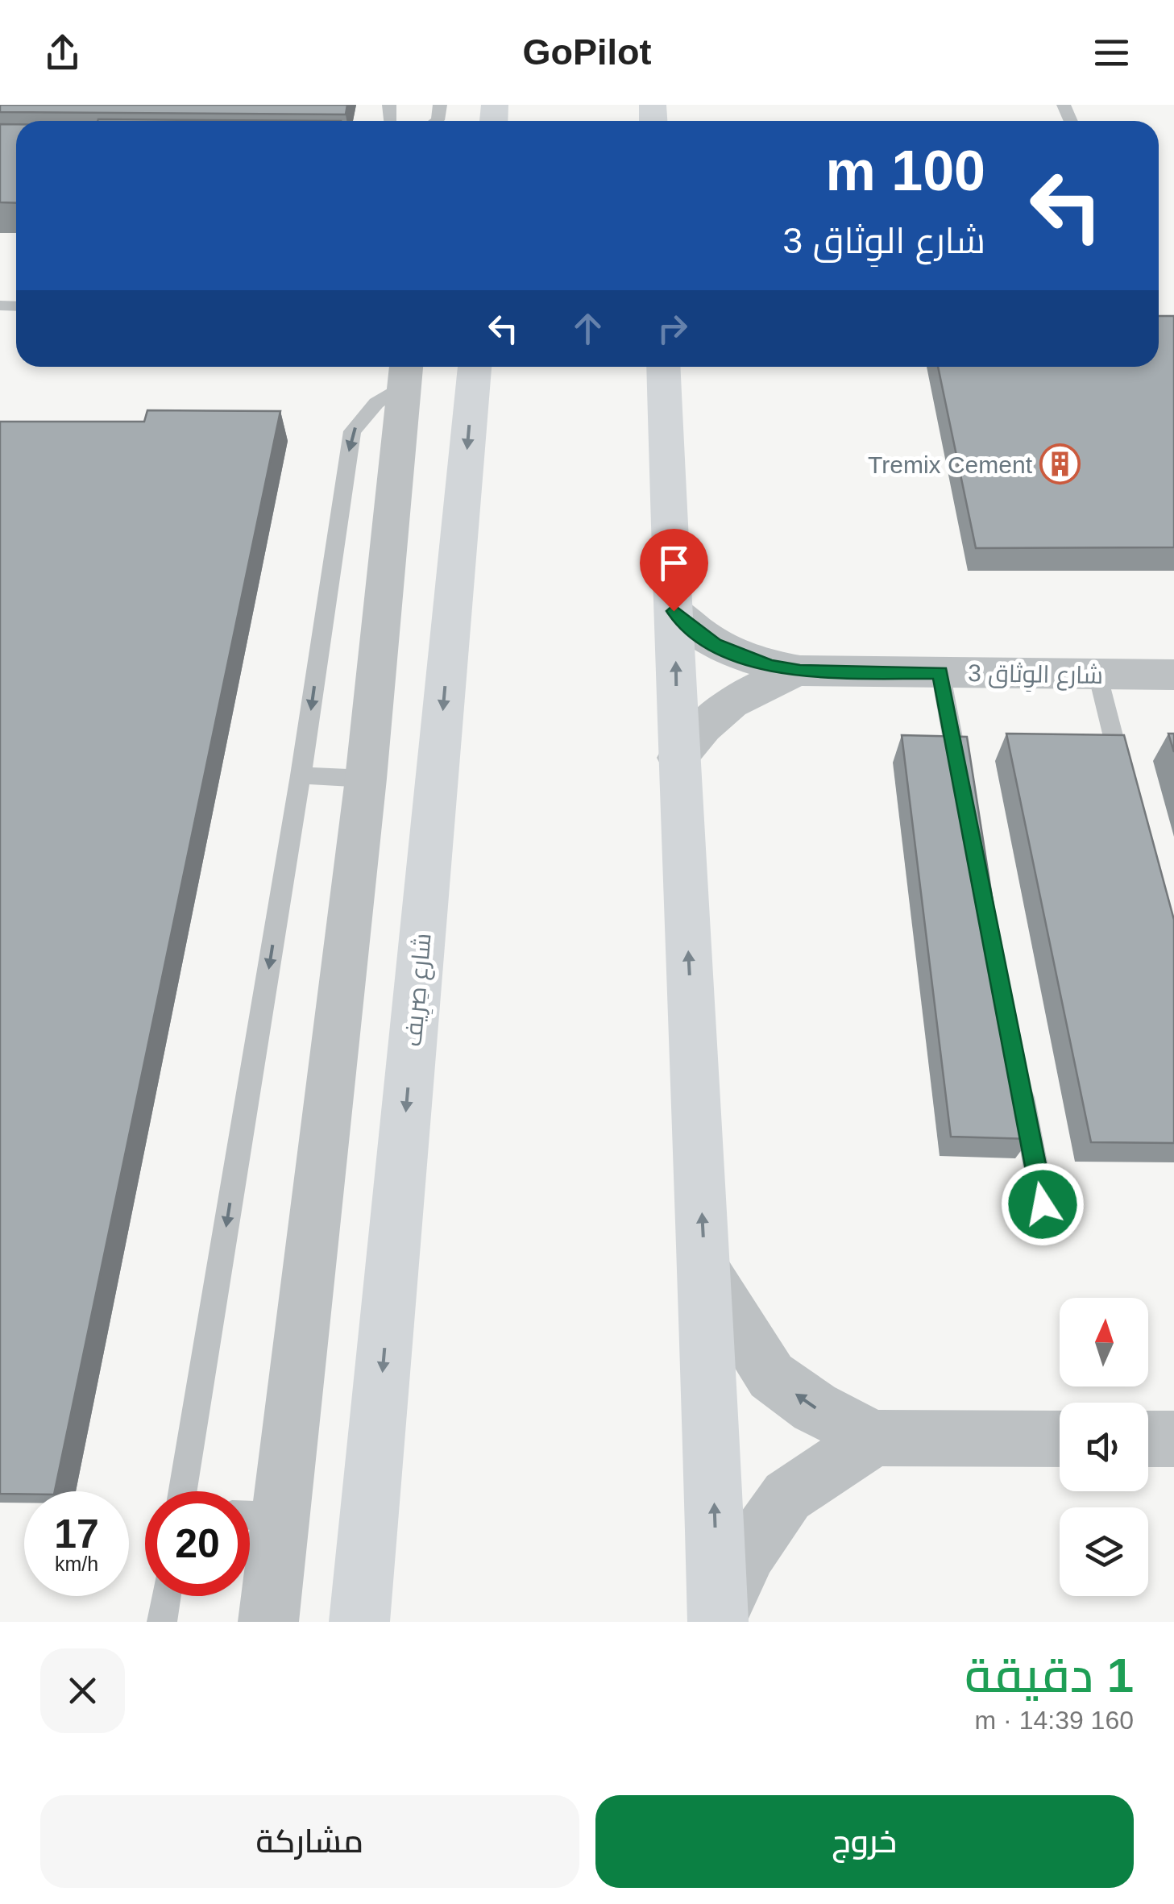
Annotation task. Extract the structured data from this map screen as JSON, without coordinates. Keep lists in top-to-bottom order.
{
  "streets": {
    "street": ["شارع الوِثاق 3", "شارع صِرِيف"]
  },
  "places": {
    "building": ["Tremix Cement"]
  },
  "north": "top",
  "page": {
    "header": "GoPilot",
    "turn": ["100 m", "شارع الوِثاق 3"],
    "speed": "17 km/h",
    "limit": "20",
    "heading": ["1 دقيقة", "160 m · 14:39"],
    "buttons": ["خروج", "مشاركة"]
  }
}
